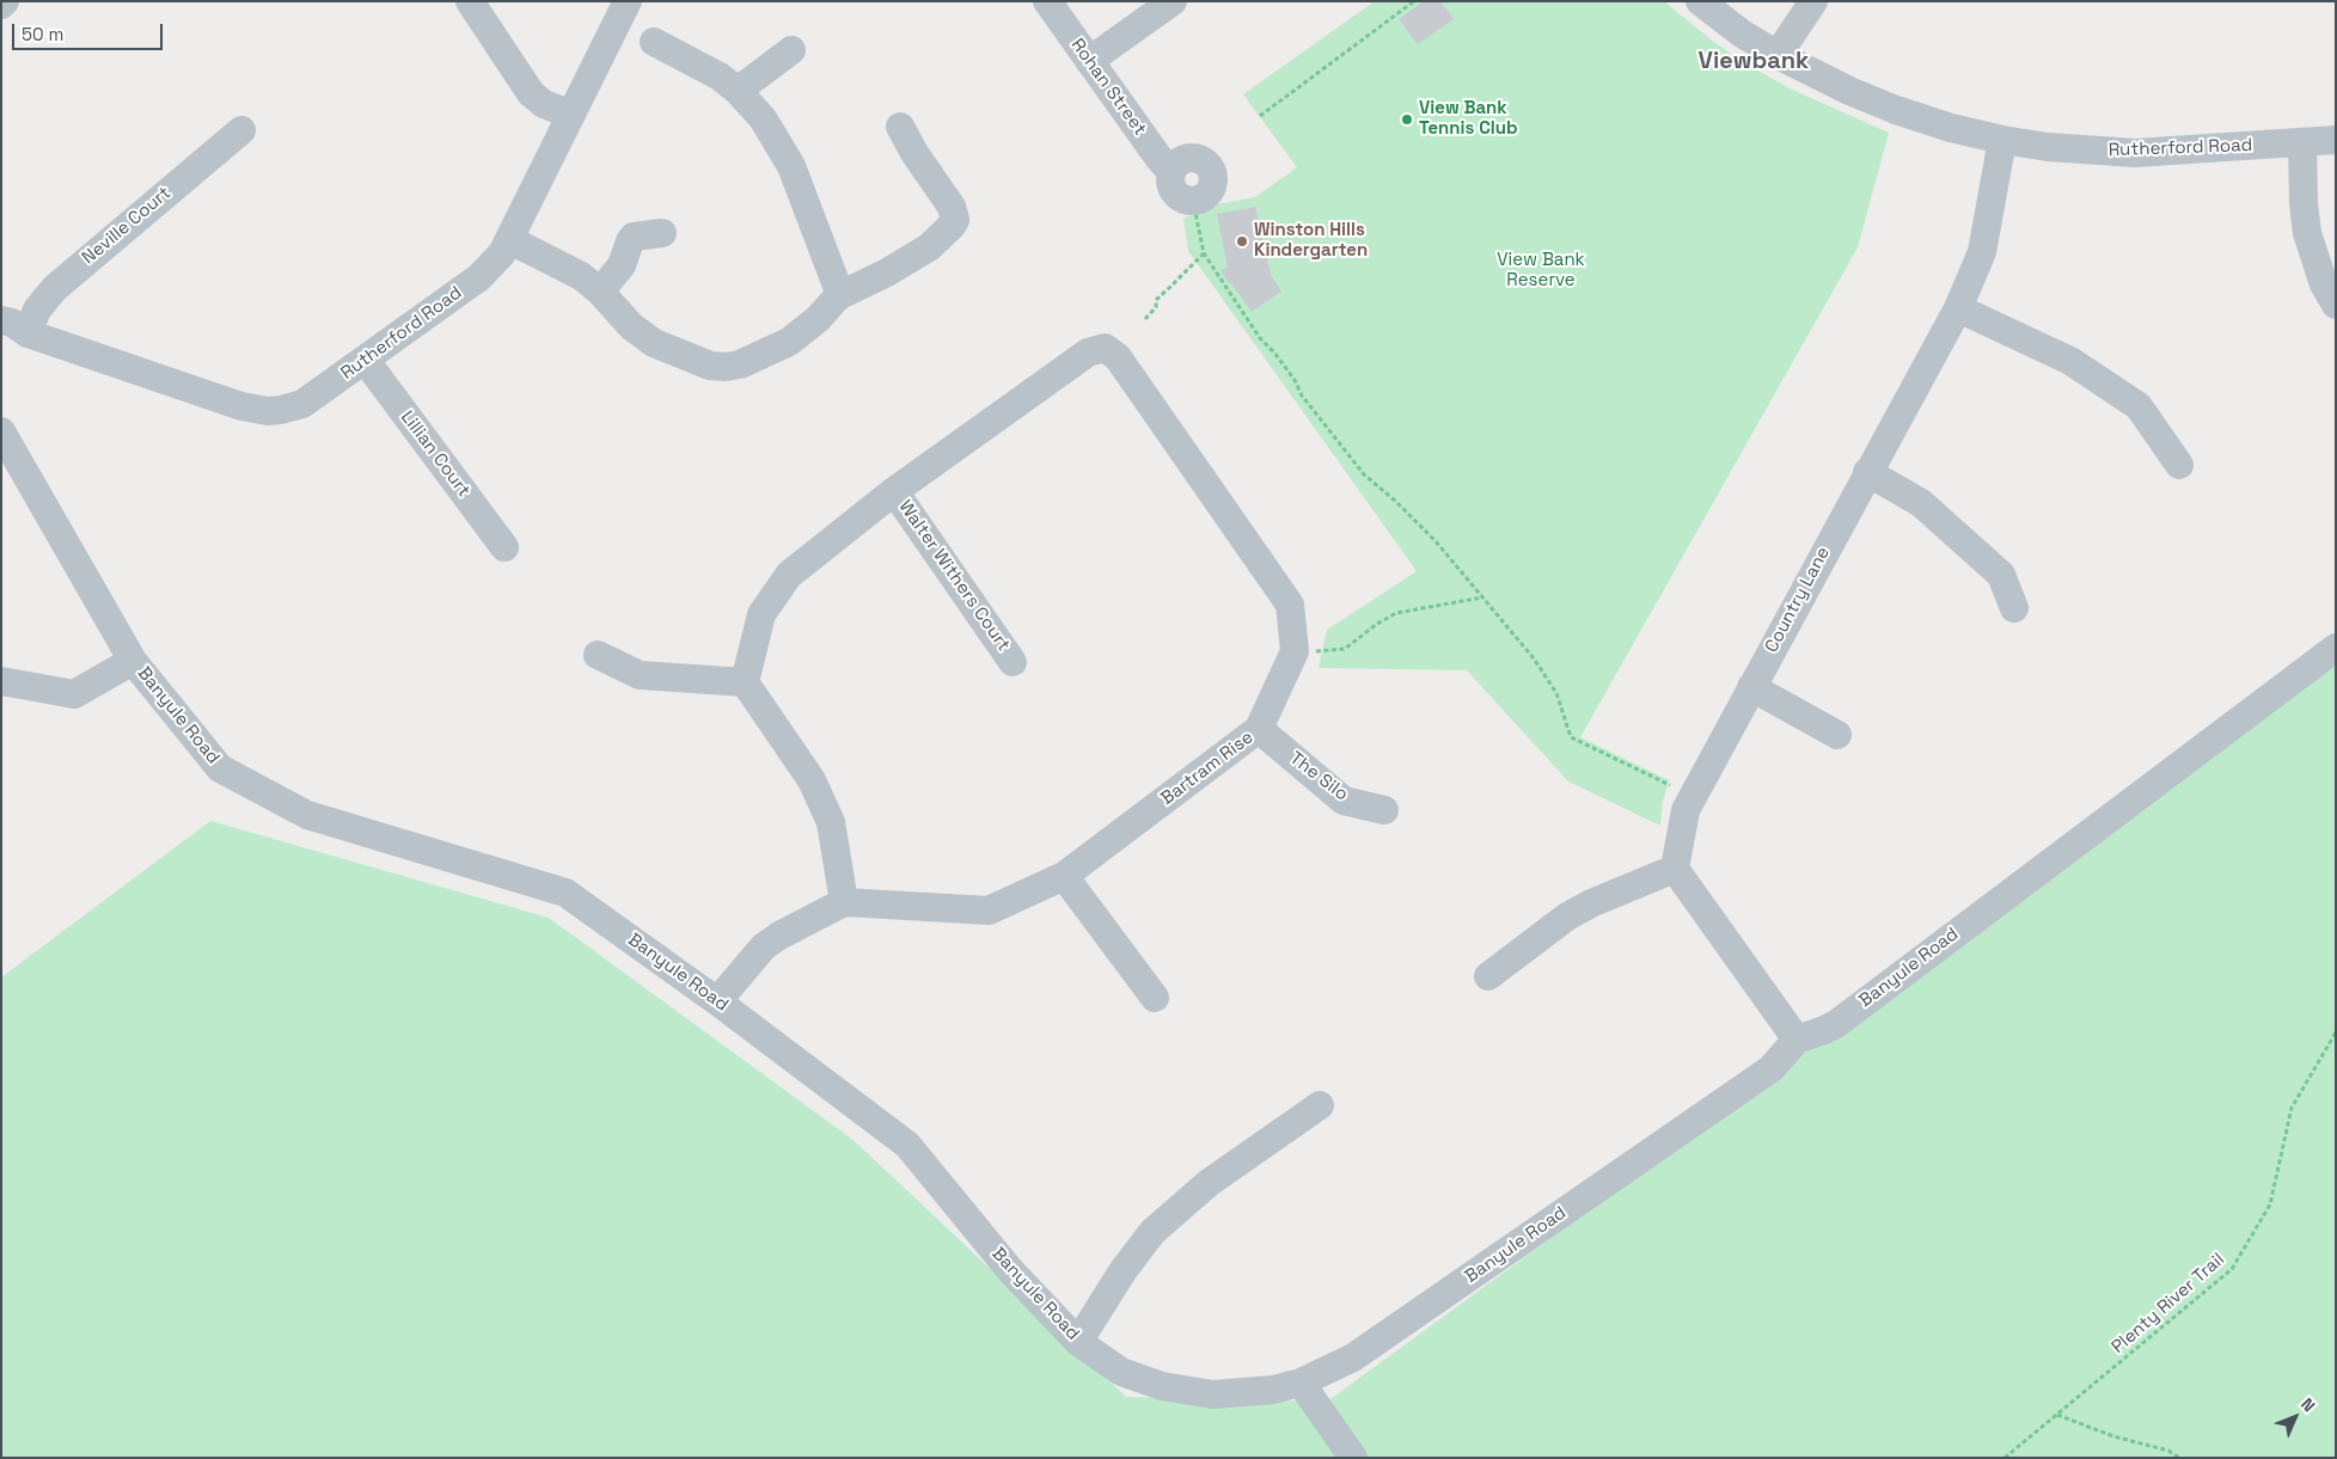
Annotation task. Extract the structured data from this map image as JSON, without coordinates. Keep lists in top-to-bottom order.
{
  "streets": {
    "street": [
      "Rohan Street",
      "Rutherford Road",
      "Neville Court",
      "Lillian Court",
      "Walter Withers Court",
      "Country Lane",
      "Banyule Road",
      "Bartram Rise",
      "The Silo"
    ],
    "path": ["Plenty River Trail"]
  },
  "crossings": [
    ["Rutherford Road", "Neville Court"],
    ["Rutherford Road", "Lillian Court"],
    ["Rutherford Road", "Country Lane"],
    ["Banyule Road", "Bartram Rise"],
    ["Bartram Rise", "The Silo"]
  ],
  "districts": ["Viewbank"],
  "parks": ["View Bank Reserve"],
  "places": ["View Bank Tennis Club", "Winston Hills Kindergarten"],
  "scale_bar": "50 m",
  "north": "top right"
}
